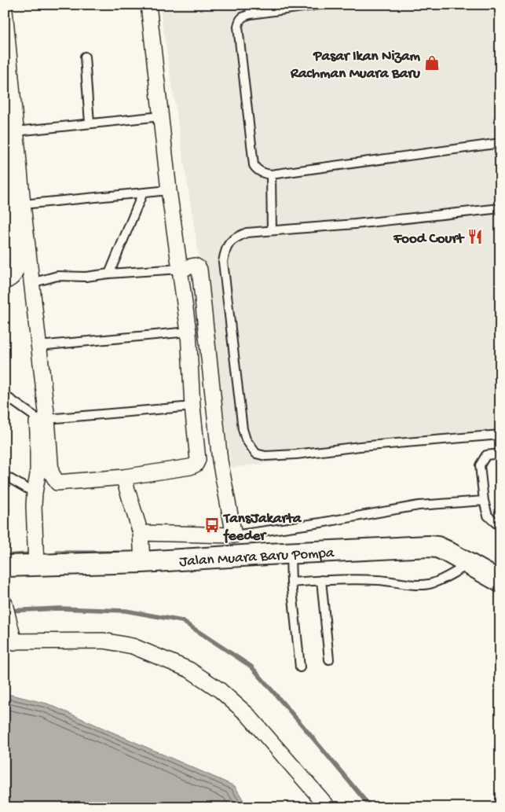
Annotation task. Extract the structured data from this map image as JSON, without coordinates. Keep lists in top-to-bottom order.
{
  "streets": {
    "street": ["Jalan Muara Baru Pompa"]
  },
  "places": {
    "shop": ["Pasar Ikan Nizam Rachman Muara Baru"],
    "restaurant": ["Food Court"],
    "bus stop": ["TansJakarta feeder"]
  }
}
